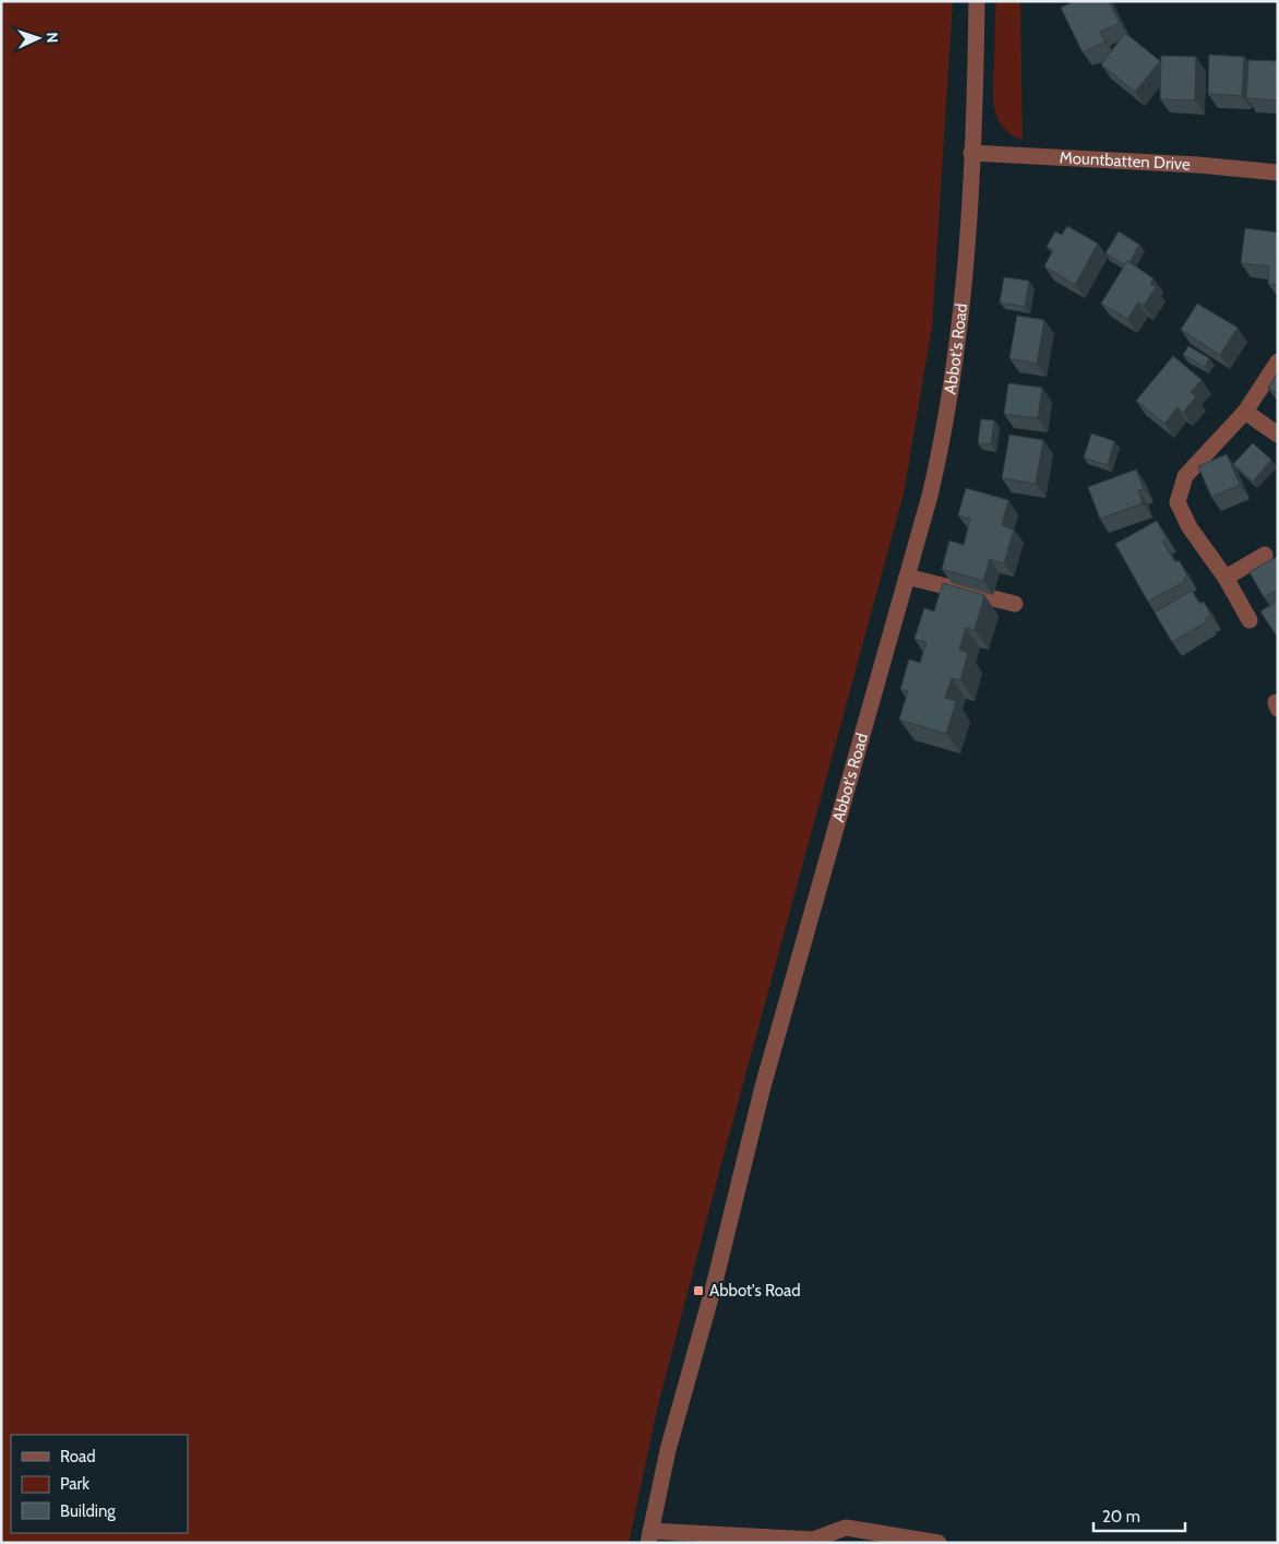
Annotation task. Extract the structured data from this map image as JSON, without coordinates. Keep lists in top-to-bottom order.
{
  "streets": {
    "street": ["Mountbatten Drive", "Abbot's Road"]
  },
  "crossings": [
    ["Mountbatten Drive", "Abbot's Road"]
  ],
  "places": {
    "transit": ["Abbot's Road"]
  },
  "legend": ["Road", "Park", "Building"],
  "scale_bar": "20 m",
  "north": "right"
}
